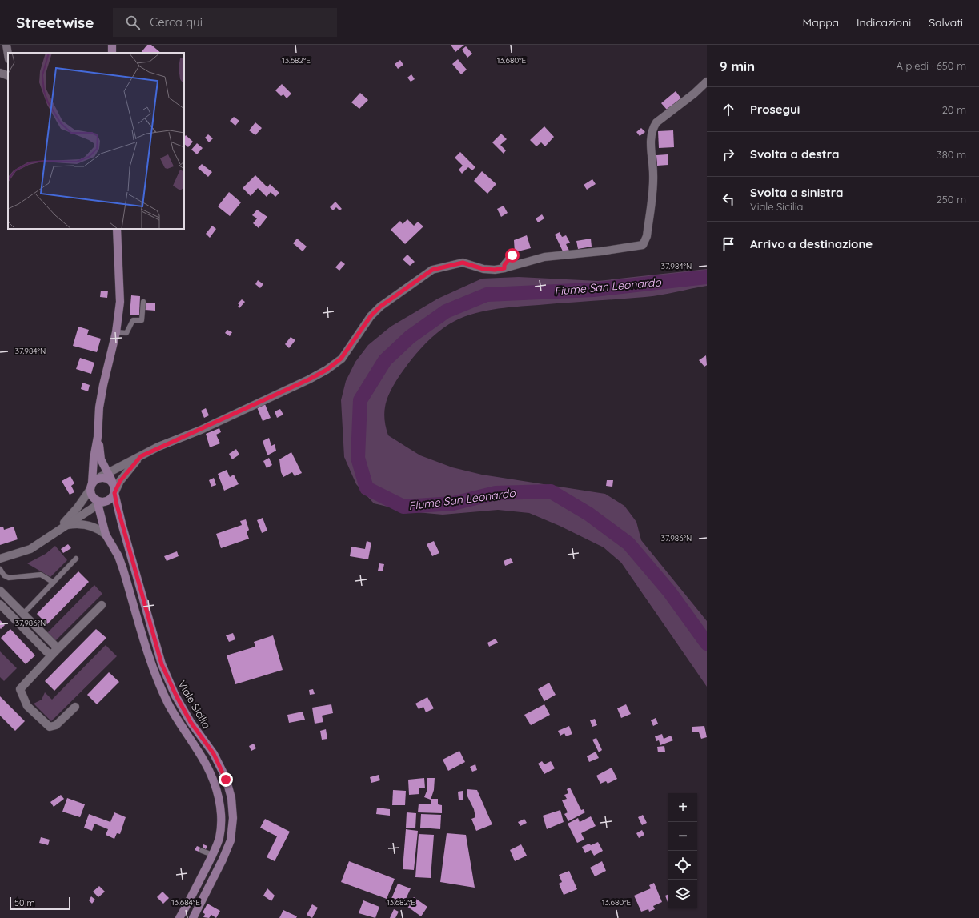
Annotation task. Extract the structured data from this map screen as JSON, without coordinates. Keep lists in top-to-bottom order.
{
  "streets": {
    "main road": ["Viale Sicilia"]
  },
  "water": ["Fiume San Leonardo"],
  "scale_bar": "50 m",
  "page": {
    "header": "Streetwise",
    "search": "Cerca qui",
    "nav": ["Mappa", "Indicazioni", "Salvati"],
    "heading": ["9 min", "A piedi · 650 m"],
    "list": [
      ["Prosegui", "20 m"],
      ["Svolta a destra", "380 m"],
      ["Svolta a sinistra", "Viale Sicilia", "250 m"],
      "Arrivo a destinazione"
    ],
    "map_buttons": ["+", "−"],
    "scale": "50 m"
  },
  "coordinates": [
    "13.682°E",
    "13.680°E",
    "37.984°N",
    "37.986°N",
    "13.684°E"
  ]
}
